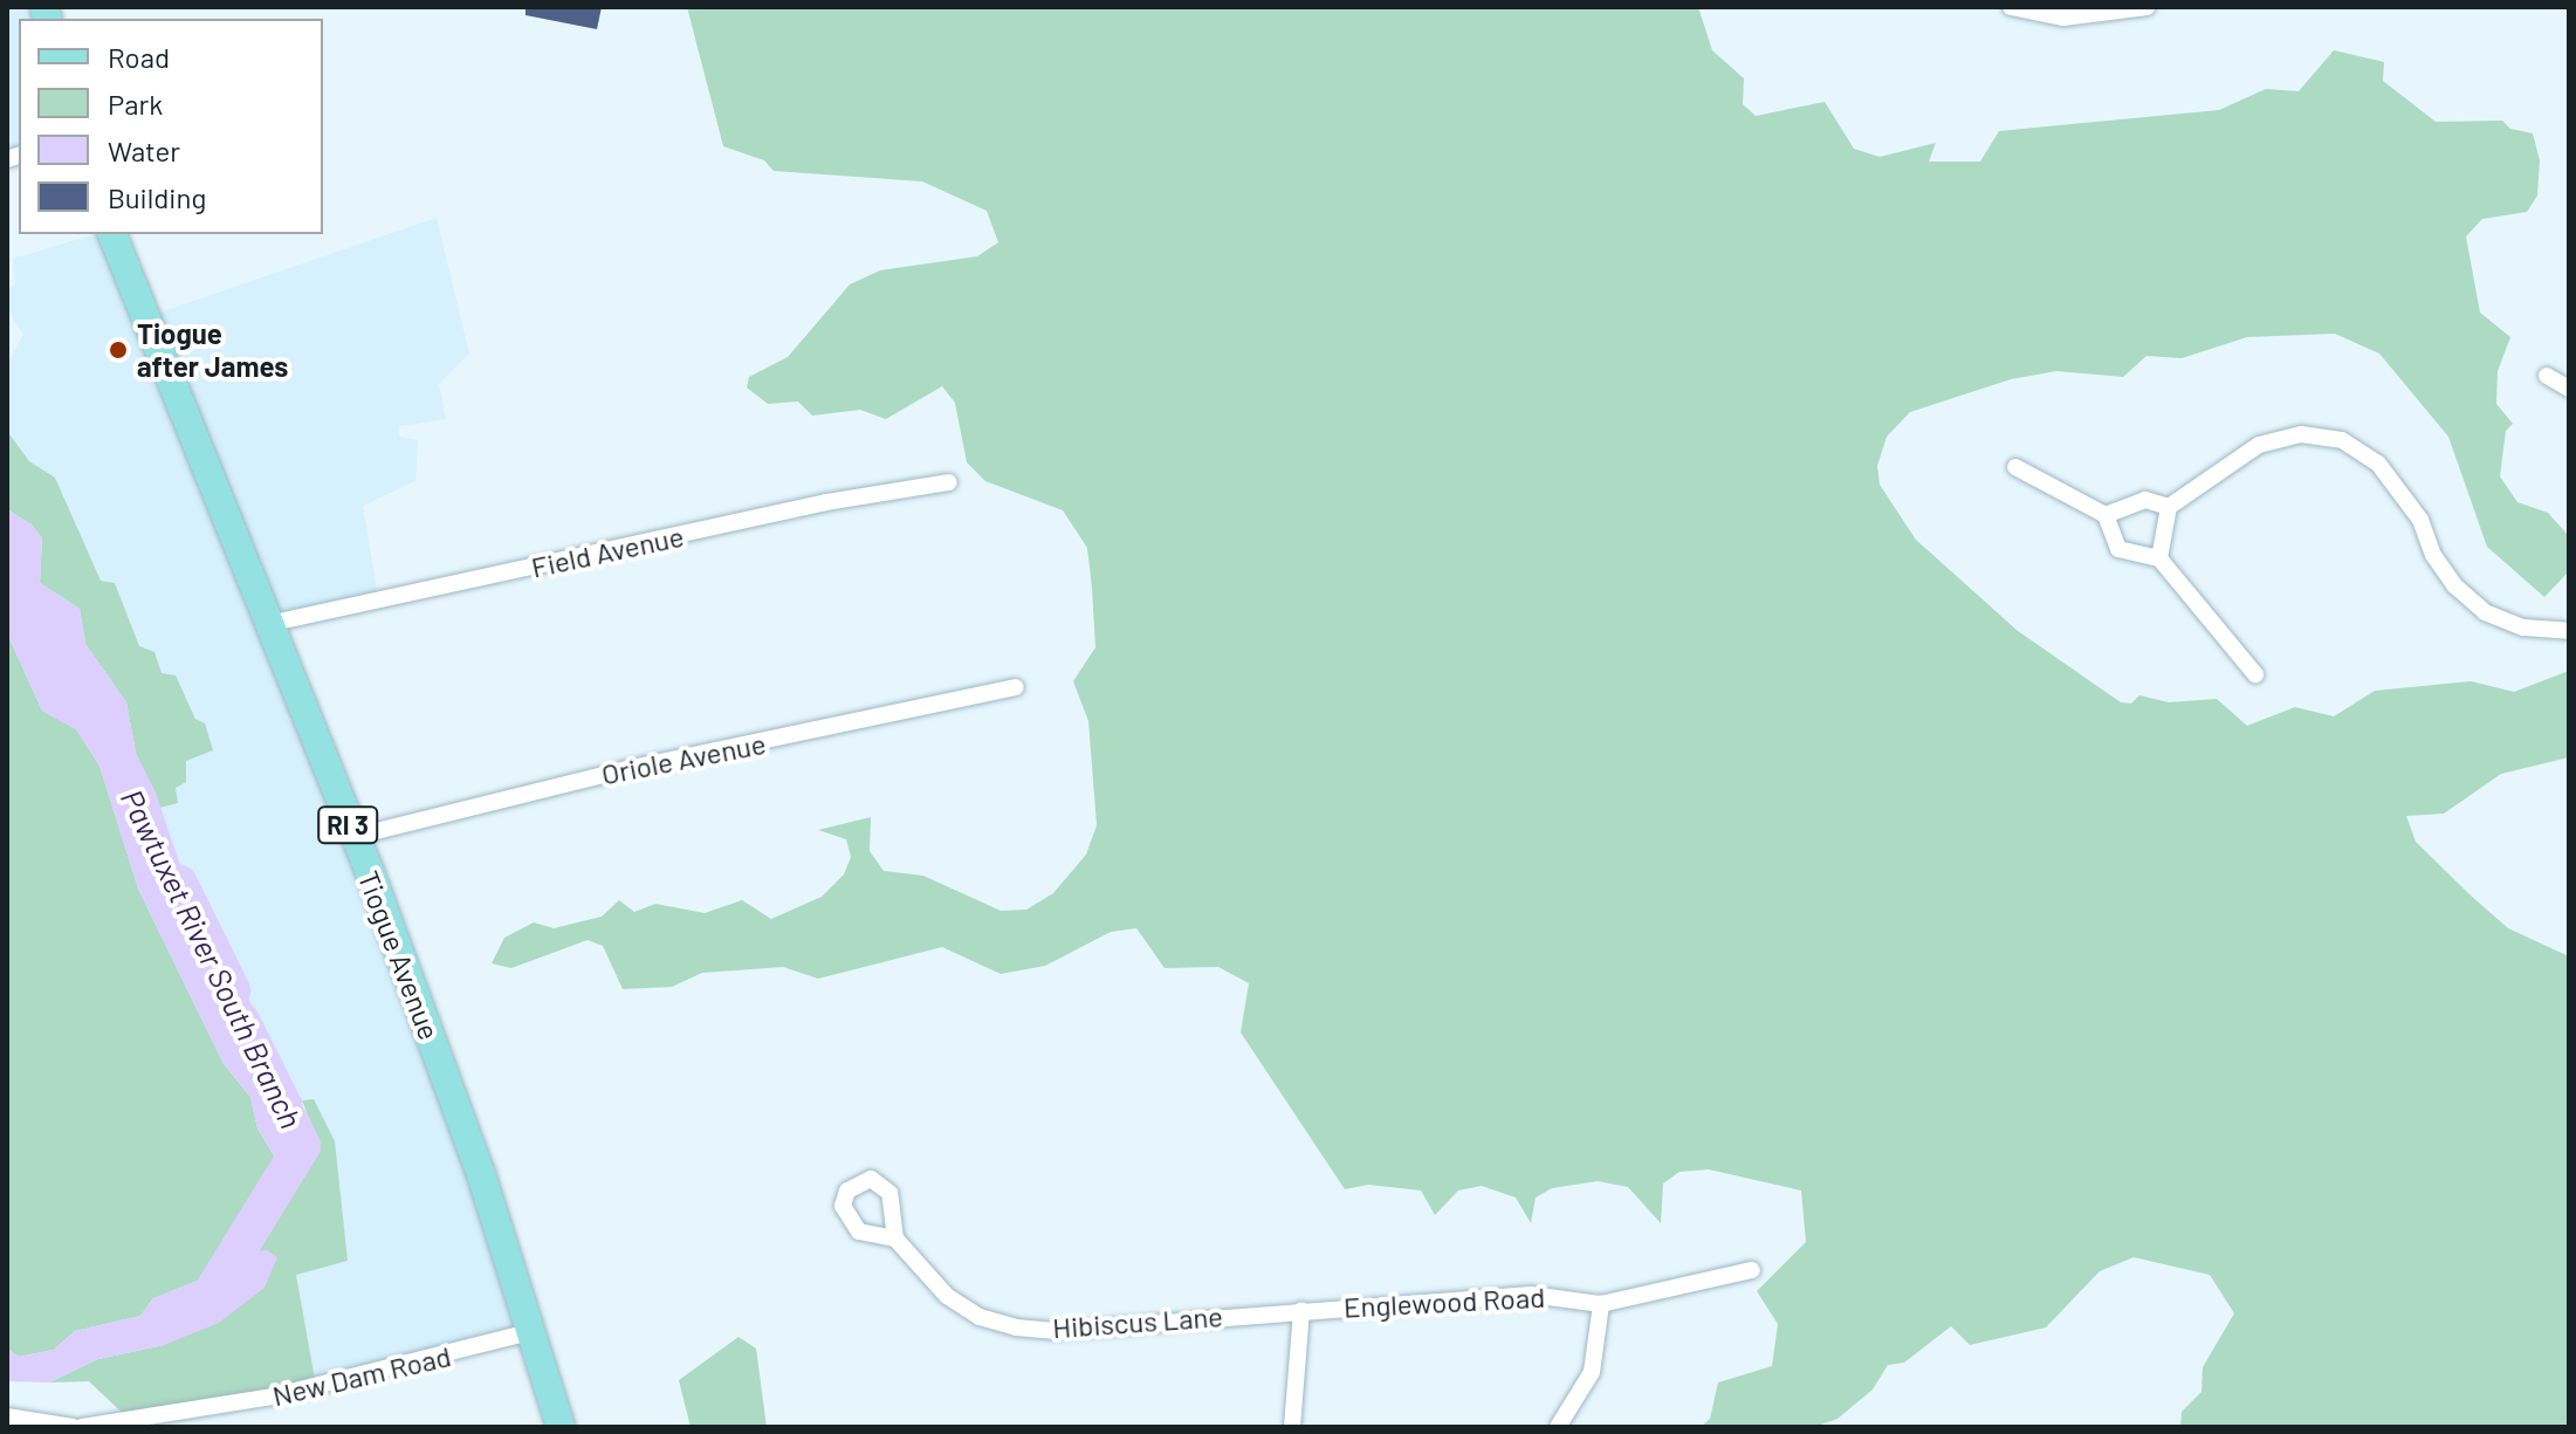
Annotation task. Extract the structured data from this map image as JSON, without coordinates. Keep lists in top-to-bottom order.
{
  "streets": {
    "main road": ["RI 3", "Tiogue Avenue"],
    "street": [
      "Field Avenue",
      "Oriole Avenue",
      "Englewood Road",
      "Hibiscus Lane",
      "New Dam Road"
    ]
  },
  "crossings": [
    ["Field Avenue", "Tiogue Avenue"],
    ["Oriole Avenue", "Tiogue Avenue"],
    ["Tiogue Avenue", "New Dam Road"],
    ["Englewood Road", "Hibiscus Lane"]
  ],
  "water": ["Pawtuxet River South Branch"],
  "places": ["Tiogue after James"],
  "legend": [
    "Road",
    "Park",
    "Water",
    "Building"
  ]
}
